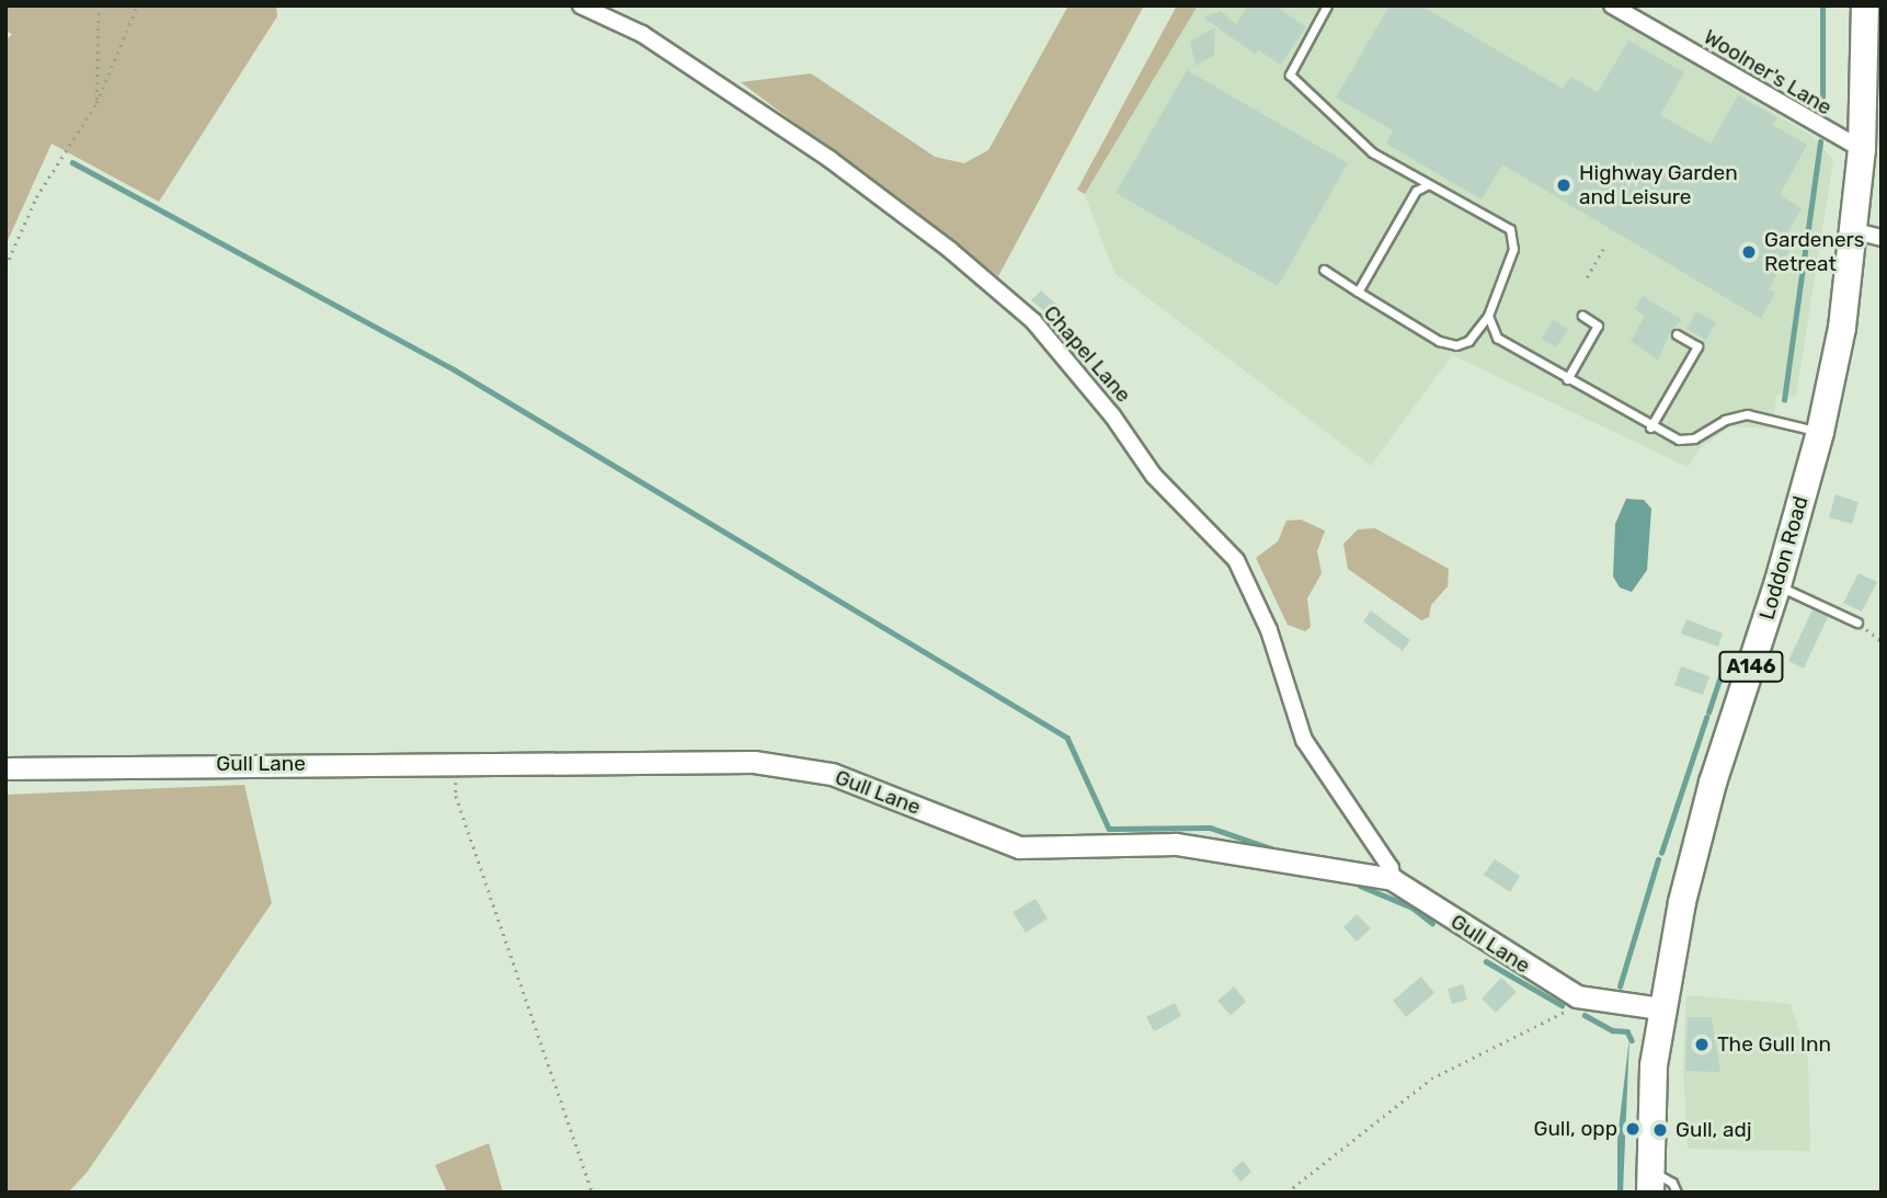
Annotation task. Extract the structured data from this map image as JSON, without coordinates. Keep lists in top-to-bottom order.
{
  "streets": {
    "highway": ["Loddon Road", "A146"],
    "street": ["Woolner's Lane", "Chapel Lane", "Gull Lane"]
  },
  "crossings": [
    ["Woolner's Lane", "Loddon Road"],
    ["Chapel Lane", "Gull Lane"],
    ["Loddon Road", "Gull Lane"]
  ],
  "places": [
    "Highway Garden and Leisure",
    "Gardeners Retreat",
    "The Gull Inn",
    "Gull, opp",
    "Gull, adj"
  ]
}
